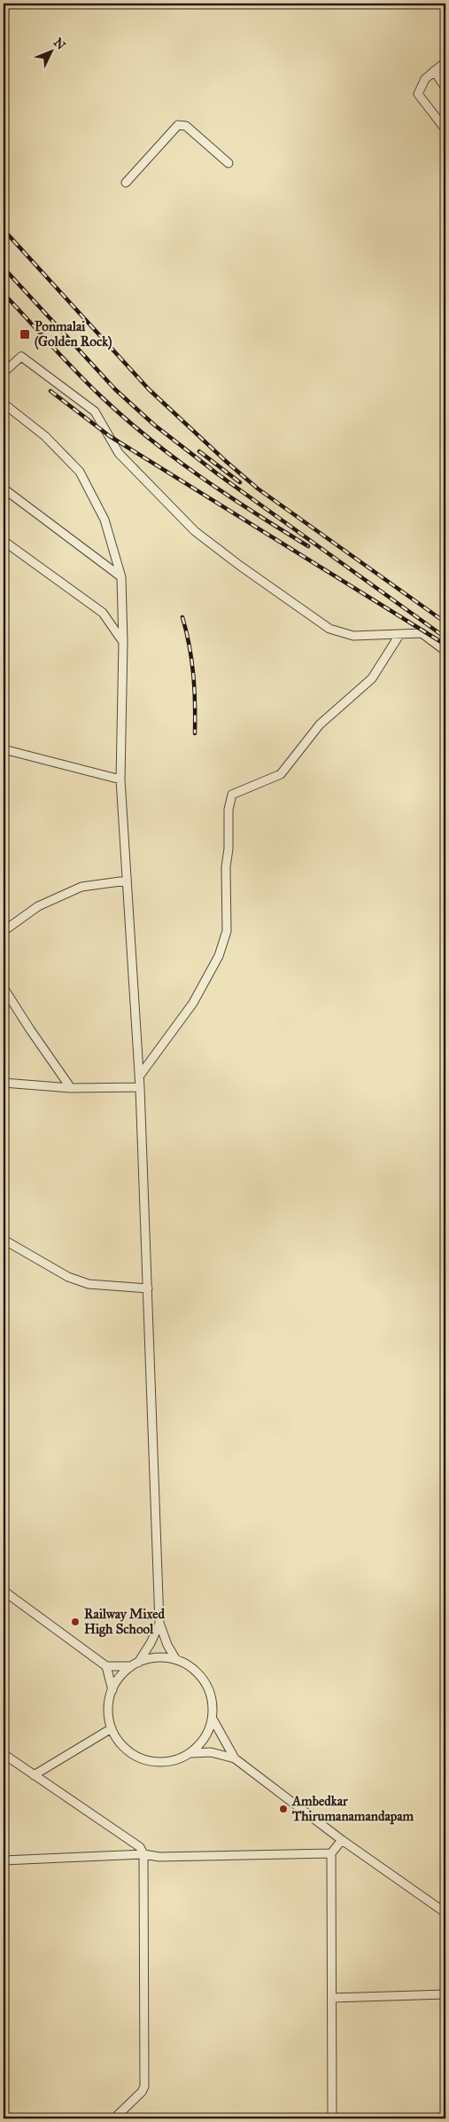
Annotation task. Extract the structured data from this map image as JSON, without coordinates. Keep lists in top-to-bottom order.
{
  "places": {
    "transit": ["Ponmalai (Golden Rock)"],
    "other": ["Railway Mixed High School", "Ambedkar Thirumanamandapam"]
  },
  "north": "top right"
}
